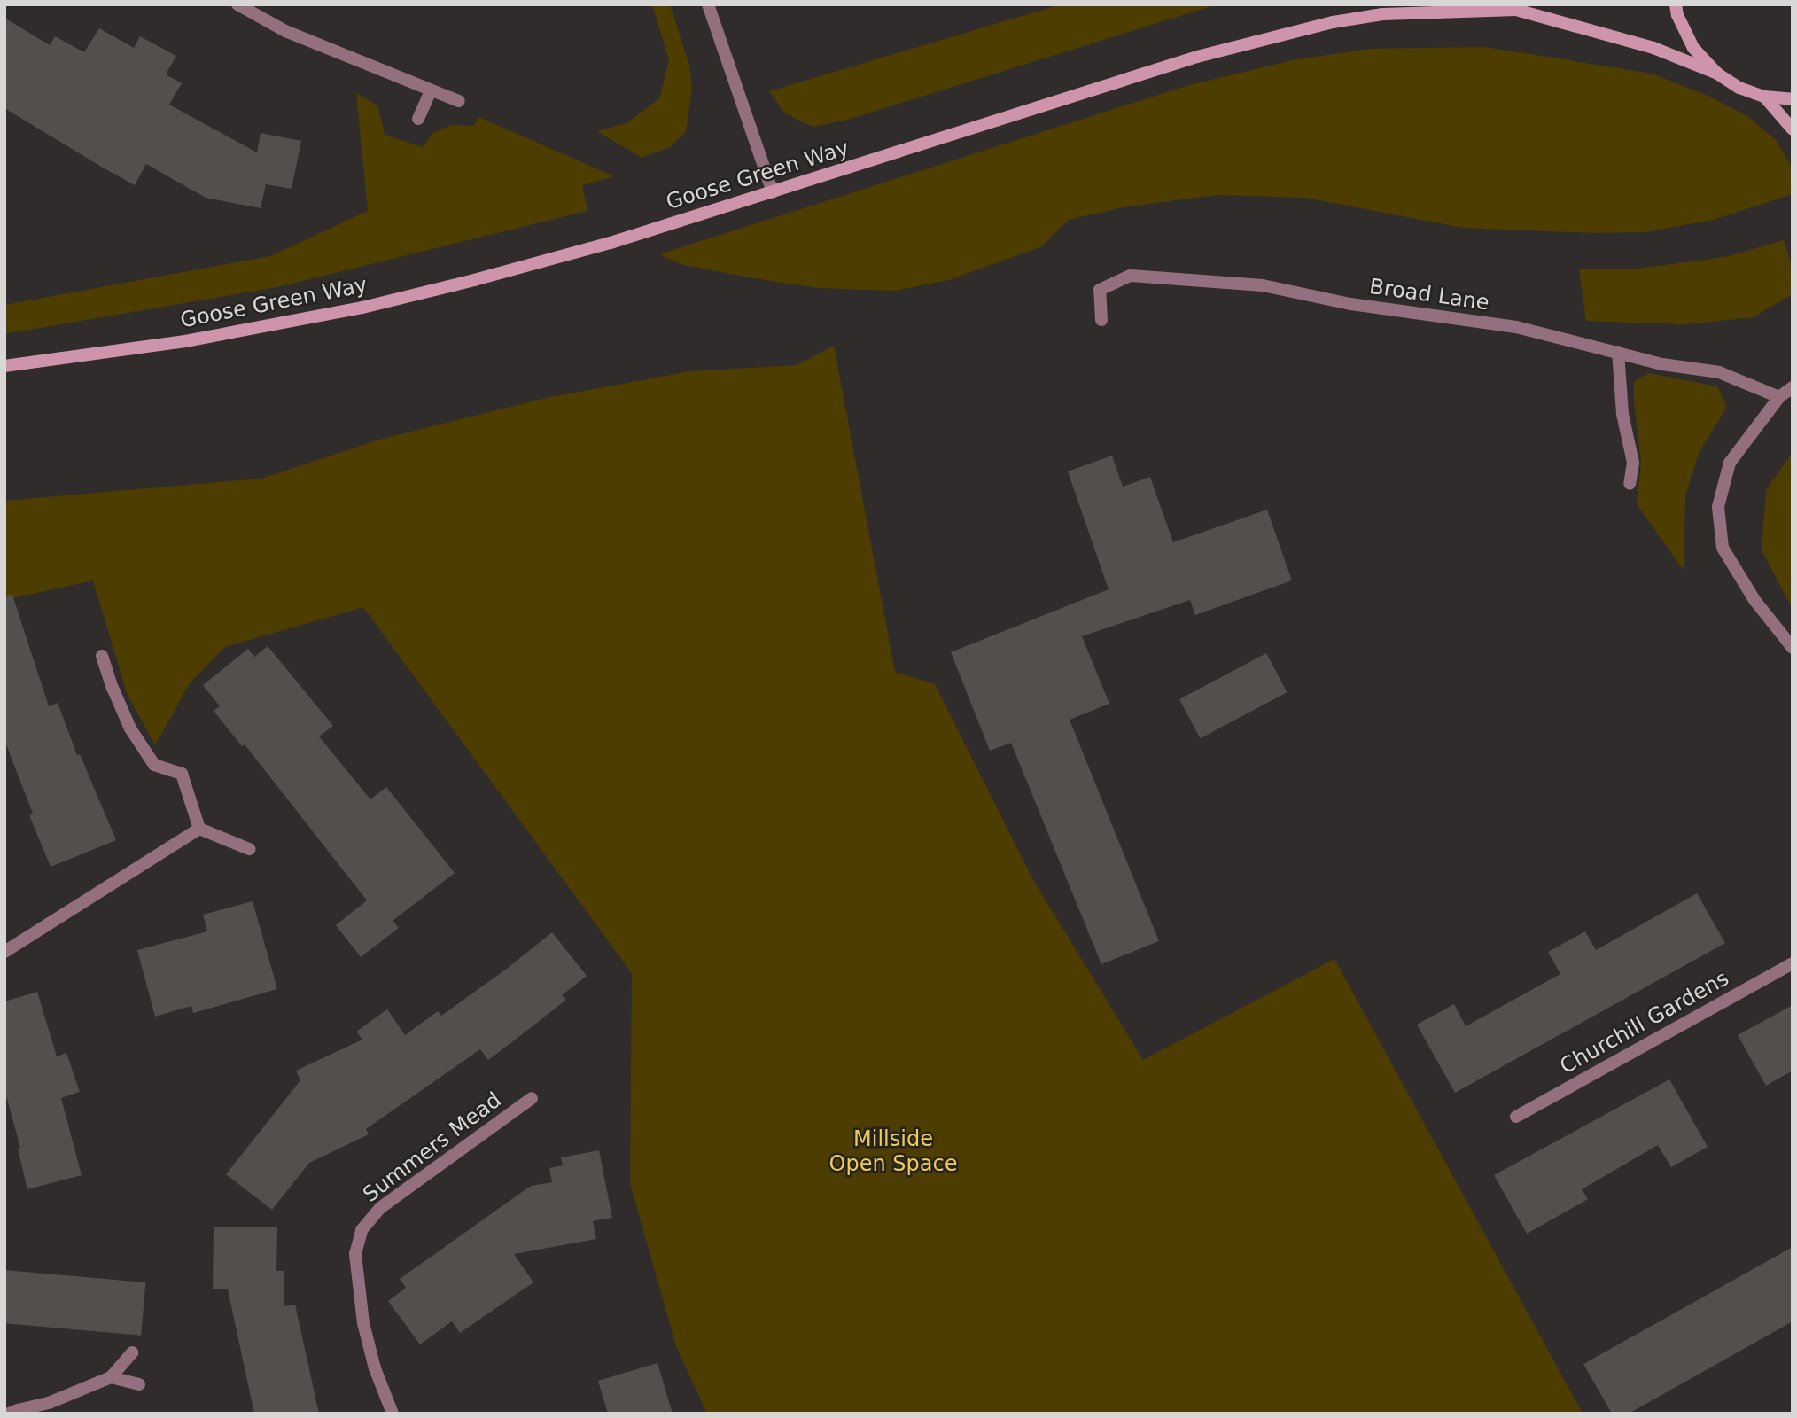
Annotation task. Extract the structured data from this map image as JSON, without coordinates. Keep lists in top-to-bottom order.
{
  "streets": {
    "main road": ["Goose Green Way"],
    "street": ["Broad Lane", "Churchill Gardens", "Summers Mead"]
  },
  "parks": ["Millside Open Space"]
}
